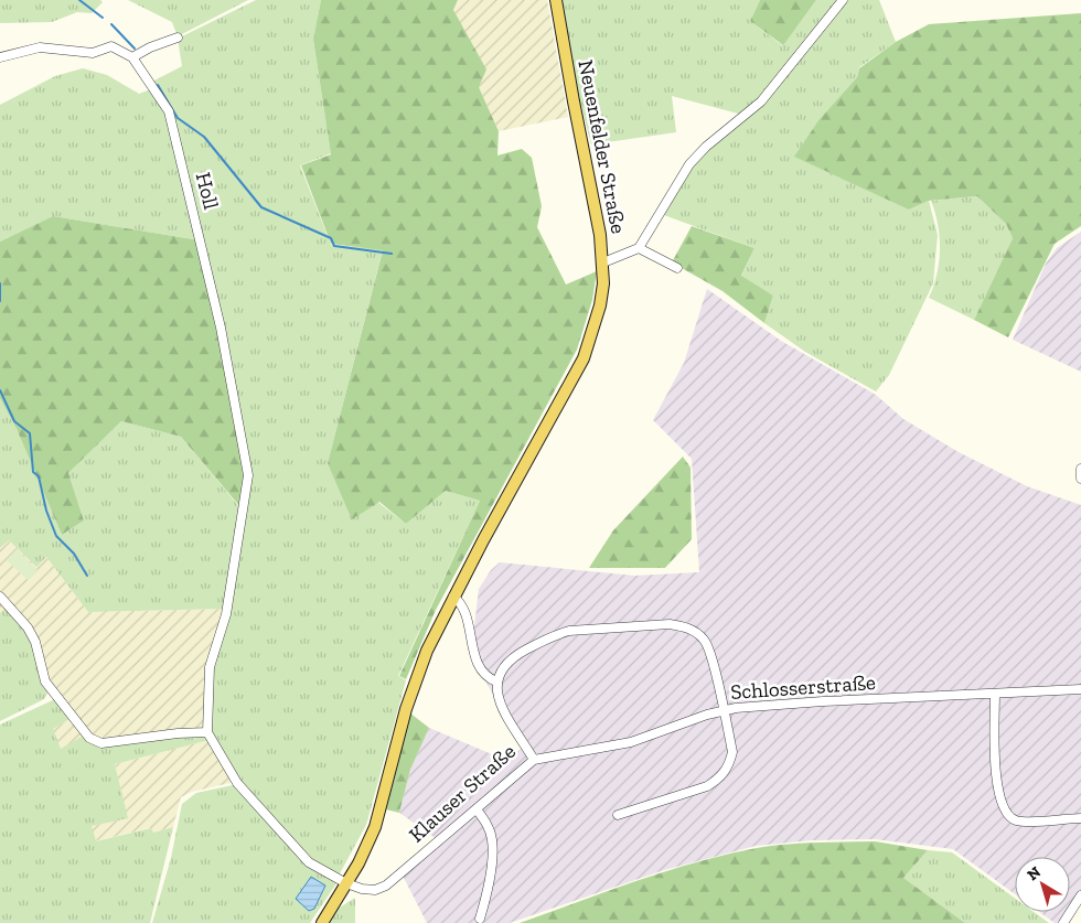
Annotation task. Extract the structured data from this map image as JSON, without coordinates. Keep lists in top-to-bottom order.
{
  "streets": {
    "main road": ["Neuenfelder Straße", "Klauser Straße"],
    "street": ["Holl", "Schlosserstraße"]
  },
  "crossings": [
    ["Neuenfelder Straße", "Klauser Straße"],
    ["Schlosserstraße", "Klauser Straße"]
  ],
  "north": "top left"
}
